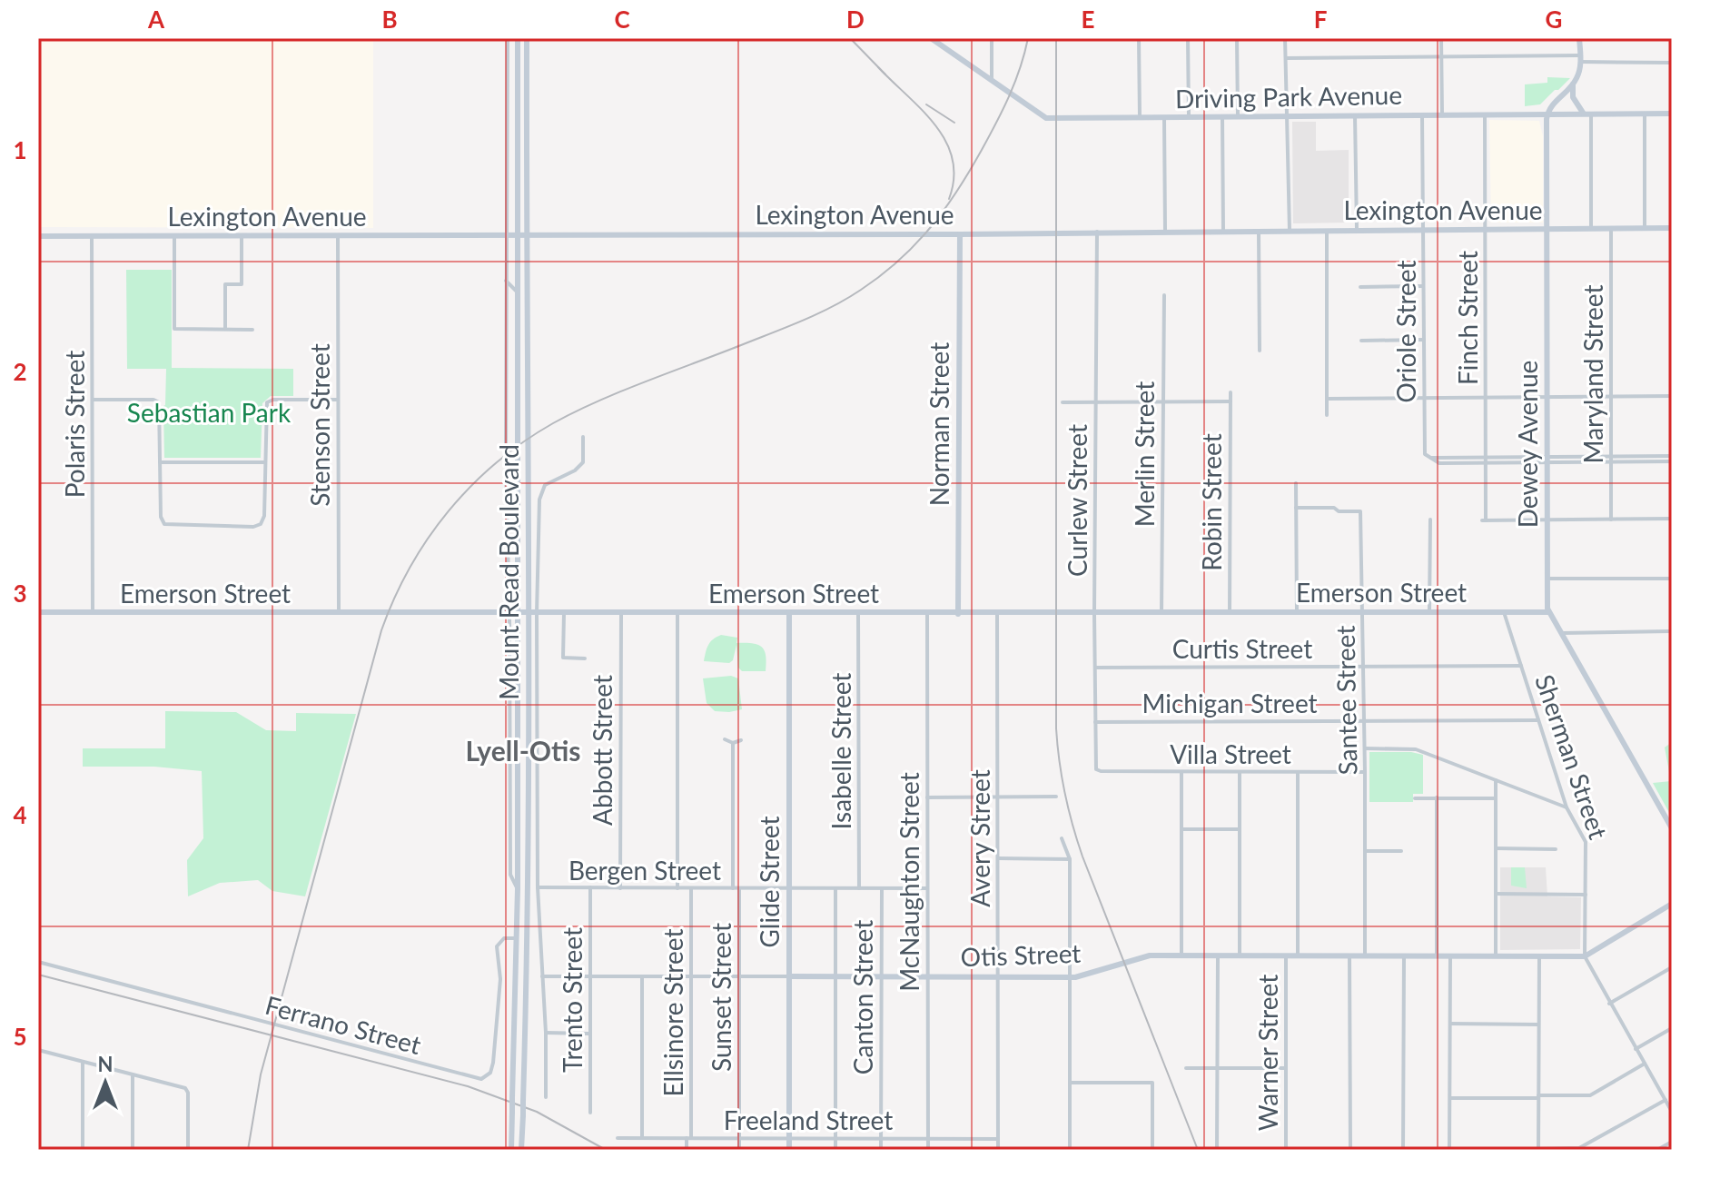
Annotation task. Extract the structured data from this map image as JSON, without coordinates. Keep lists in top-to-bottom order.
{
  "streets": {
    "street": [
      "Driving Park Avenue",
      "Lexington Avenue",
      "Finch Street",
      "Oriole Street",
      "Maryland Street",
      "Polaris Street",
      "Norman Street",
      "Stenson Street",
      "Dewey Avenue",
      "Merlin Street",
      "Curlew Street",
      "Robin Street",
      "Mount Read Boulevard",
      "Emerson Street",
      "Curtis Street",
      "Santee Street",
      "Michigan Street",
      "Abbott Street",
      "Isabelle Street",
      "Villa Street",
      "Sherman Street",
      "Avery Street",
      "Bergen Street",
      "Glide Street",
      "McNaughton Street",
      "Otis Street",
      "Sunset Street",
      "Canton Street",
      "Trento Street",
      "Ellsinore Street",
      "Ferrano Street",
      "Warner Street",
      "Freeland Street"
    ]
  },
  "crossings": [
    ["Driving Park Avenue", "Finch Street"],
    ["Driving Park Avenue", "Oriole Street"],
    ["Driving Park Avenue", "Dewey Avenue"],
    ["Lexington Avenue", "Finch Street"],
    ["Lexington Avenue", "Oriole Street"],
    ["Lexington Avenue", "Maryland Street"],
    ["Lexington Avenue", "Polaris Street"],
    ["Lexington Avenue", "Norman Street"],
    ["Lexington Avenue", "Stenson Street"],
    ["Lexington Avenue", "Dewey Avenue"],
    ["Lexington Avenue", "Curlew Street"],
    ["Lexington Avenue", "Mount Read Boulevard"],
    ["Finch Street", "Oriole Street"],
    ["Finch Street", "Dewey Avenue"],
    ["Polaris Street", "Emerson Street"],
    ["Norman Street", "Emerson Street"],
    ["Stenson Street", "Emerson Street"],
    ["Dewey Avenue", "Emerson Street"],
    ["Merlin Street", "Emerson Street"],
    ["Curlew Street", "Emerson Street"],
    ["Curlew Street", "Curtis Street"],
    ["Curlew Street", "Michigan Street"],
    ["Curlew Street", "Villa Street"],
    ["Robin Street", "Emerson Street"],
    ["Mount Read Boulevard", "Emerson Street"],
    ["Mount Read Boulevard", "Bergen Street"],
    ["Mount Read Boulevard", "Otis Street"],
    ["Mount Read Boulevard", "Ferrano Street"],
    ["Emerson Street", "Santee Street"],
    ["Emerson Street", "Abbott Street"],
    ["Emerson Street", "Isabelle Street"],
    ["Emerson Street", "Sherman Street"],
    ["Emerson Street", "Avery Street"],
    ["Emerson Street", "Glide Street"],
    ["Emerson Street", "McNaughton Street"],
    ["Curtis Street", "Santee Street"],
    ["Curtis Street", "Sherman Street"],
    ["Santee Street", "Michigan Street"],
    ["Santee Street", "Villa Street"],
    ["Santee Street", "Otis Street"],
    ["Michigan Street", "Sherman Street"],
    ["Abbott Street", "Bergen Street"],
    ["Isabelle Street", "Bergen Street"],
    ["Sherman Street", "Otis Street"],
    ["Avery Street", "Otis Street"],
    ["Avery Street", "Freeland Street"],
    ["Bergen Street", "Glide Street"],
    ["Bergen Street", "McNaughton Street"],
    ["Bergen Street", "Sunset Street"],
    ["Bergen Street", "Canton Street"],
    ["Bergen Street", "Trento Street"],
    ["Bergen Street", "Ellsinore Street"],
    ["Glide Street", "Otis Street"],
    ["Glide Street", "Freeland Street"],
    ["McNaughton Street", "Otis Street"],
    ["McNaughton Street", "Freeland Street"],
    ["Otis Street", "Sunset Street"],
    ["Otis Street", "Canton Street"],
    ["Otis Street", "Trento Street"],
    ["Otis Street", "Ellsinore Street"],
    ["Otis Street", "Warner Street"],
    ["Sunset Street", "Freeland Street"],
    ["Canton Street", "Freeland Street"],
    ["Ellsinore Street", "Freeland Street"]
  ],
  "districts": ["Lyell-Otis"],
  "parks": ["Sebastian Park"],
  "north": "top",
  "grid": {
    "columns": [
      "A",
      "B",
      "C",
      "D",
      "E",
      "F",
      "G"
    ],
    "rows": [
      "1",
      "2",
      "3",
      "4",
      "5"
    ]
  }
}
